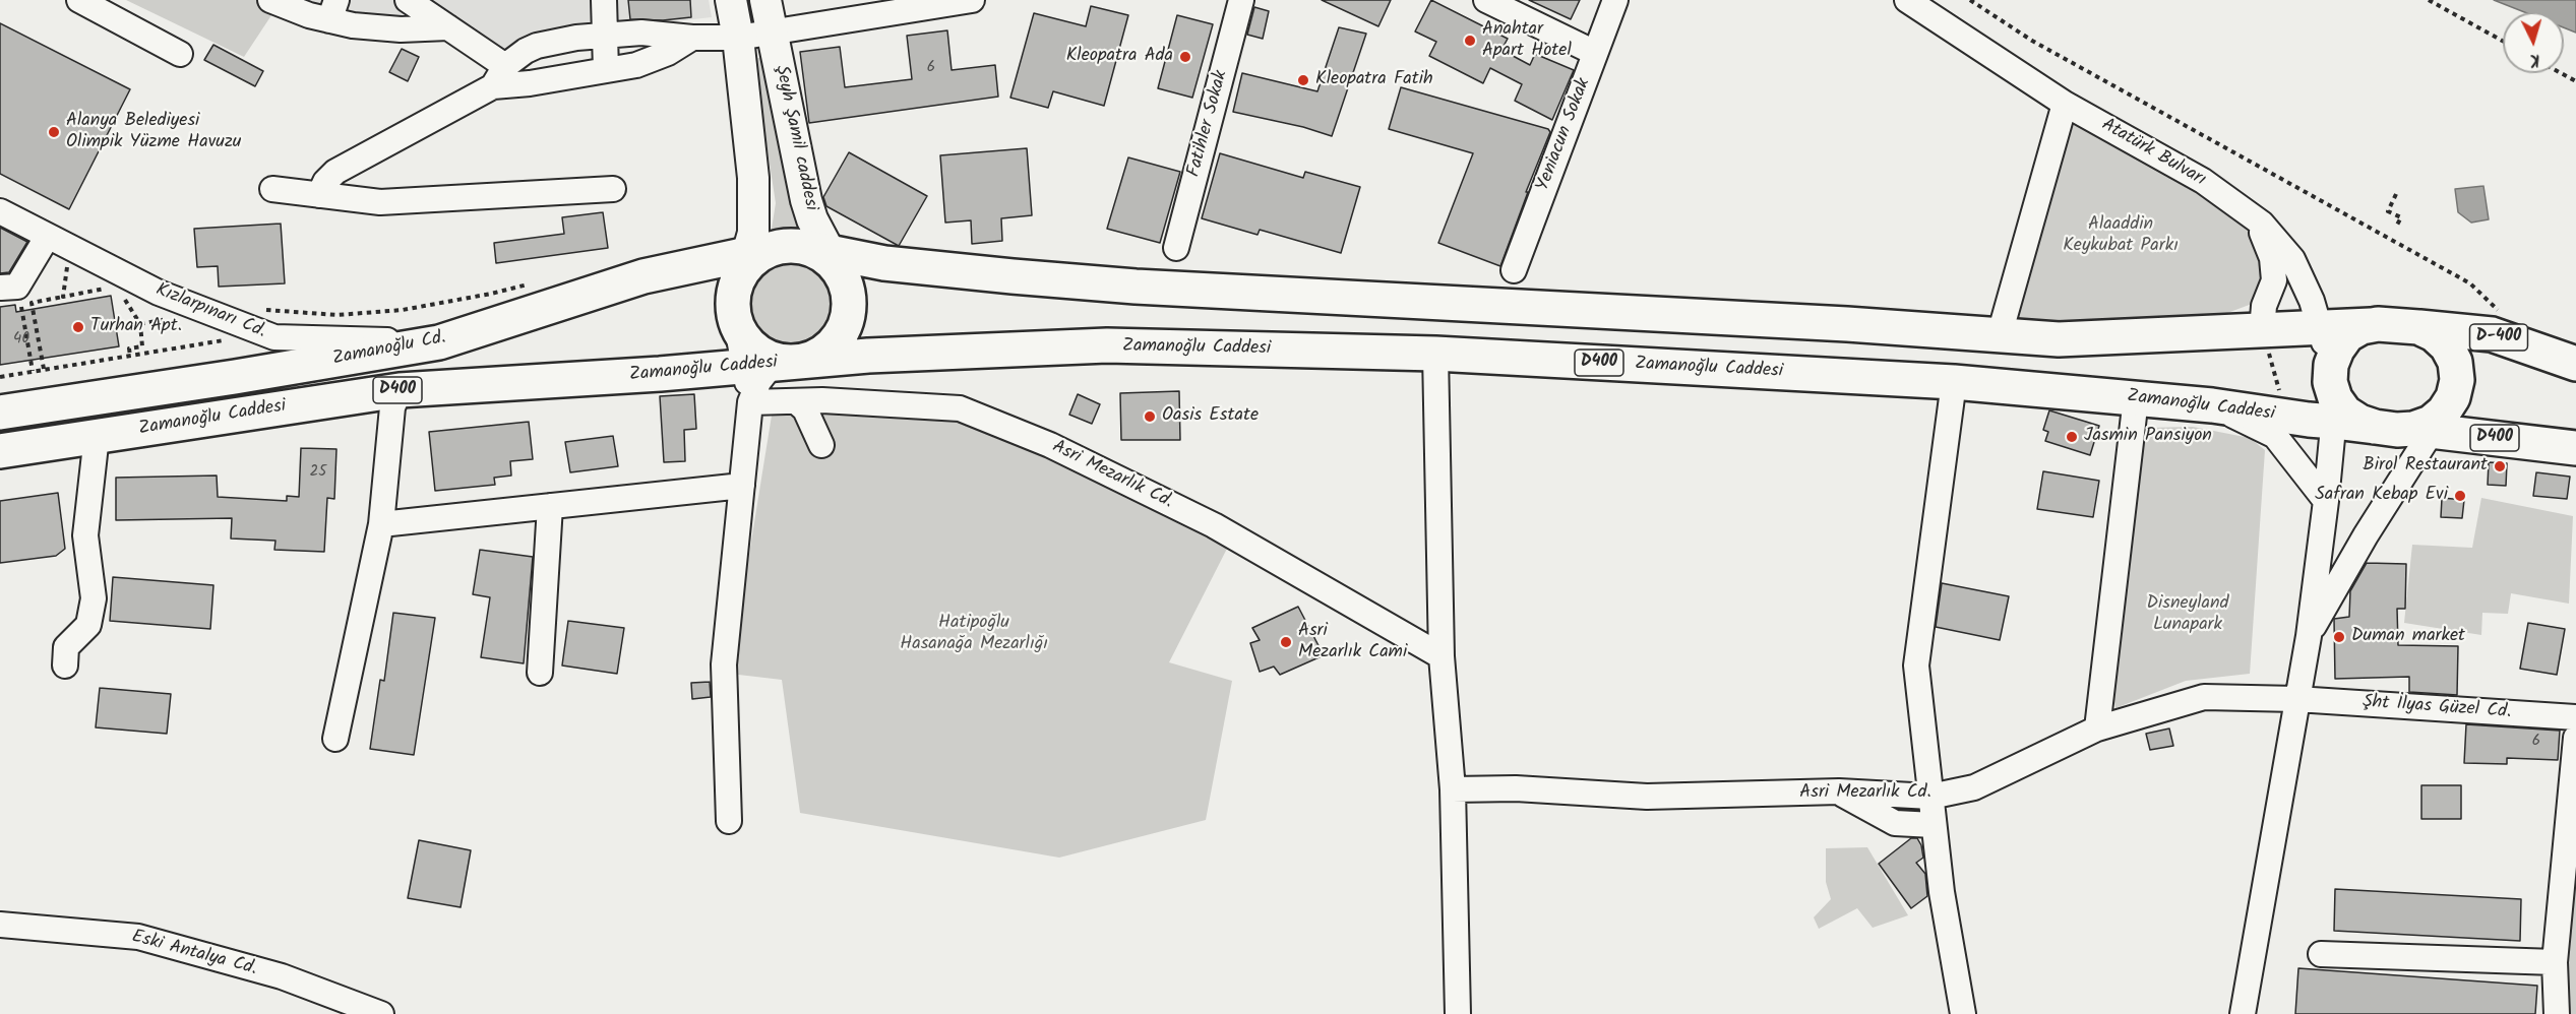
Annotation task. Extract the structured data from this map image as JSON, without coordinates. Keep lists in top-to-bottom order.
{
  "streets": {
    "highway": [
      "D-400",
      "Zamanoğlu Caddesi",
      "Zamanoğlu Cd.",
      "D400"
    ],
    "main road": ["Şeyh Şamil caddesi"],
    "street": [
      "Fatihler Sokak",
      "Yeniacun Sokak",
      "Atatürk Bulvarı",
      "Kızlarpınarı Cd.",
      "Asri Mezarlık Cd.",
      "Şht İlyas Güzel Cd.",
      "Eski Antalya Cd."
    ]
  },
  "crossings": [
    ["Şeyh Şamil caddesi", "Zamanoğlu Cd."],
    ["Atatürk Bulvarı", "D-400"],
    ["Atatürk Bulvarı", "Zamanoğlu Caddesi"],
    ["Atatürk Bulvarı", "D400"],
    ["Kızlarpınarı Cd.", "Zamanoğlu Cd."],
    ["D-400", "Zamanoğlu Caddesi"],
    ["D-400", "D400"],
    ["Zamanoğlu Caddesi", "D400"],
    ["Asri Mezarlık Cd.", "Şht İlyas Güzel Cd."]
  ],
  "parks": ["Alaaddin Keykubat Parkı", "Disneyland Lunapark", "Hatipoğlu Hasanağa Mezarlığı"],
  "places": [
    "Anahtar Apart Hotel",
    "Kleopatra Ada",
    "Kleopatra Fatih",
    "Alanya Belediyesi Olimpik Yüzme Havuzu",
    "Turhan Apt.",
    "Oasis Estate",
    "Jasmin Pansiyon",
    "Birol Restaurant",
    "Safran Kebap Evi",
    "Duman market",
    "Asri Mezarlık Cami"
  ],
  "house_numbers": [
    "6",
    "40",
    "25",
    "6"
  ],
  "north": "bottom"
}
